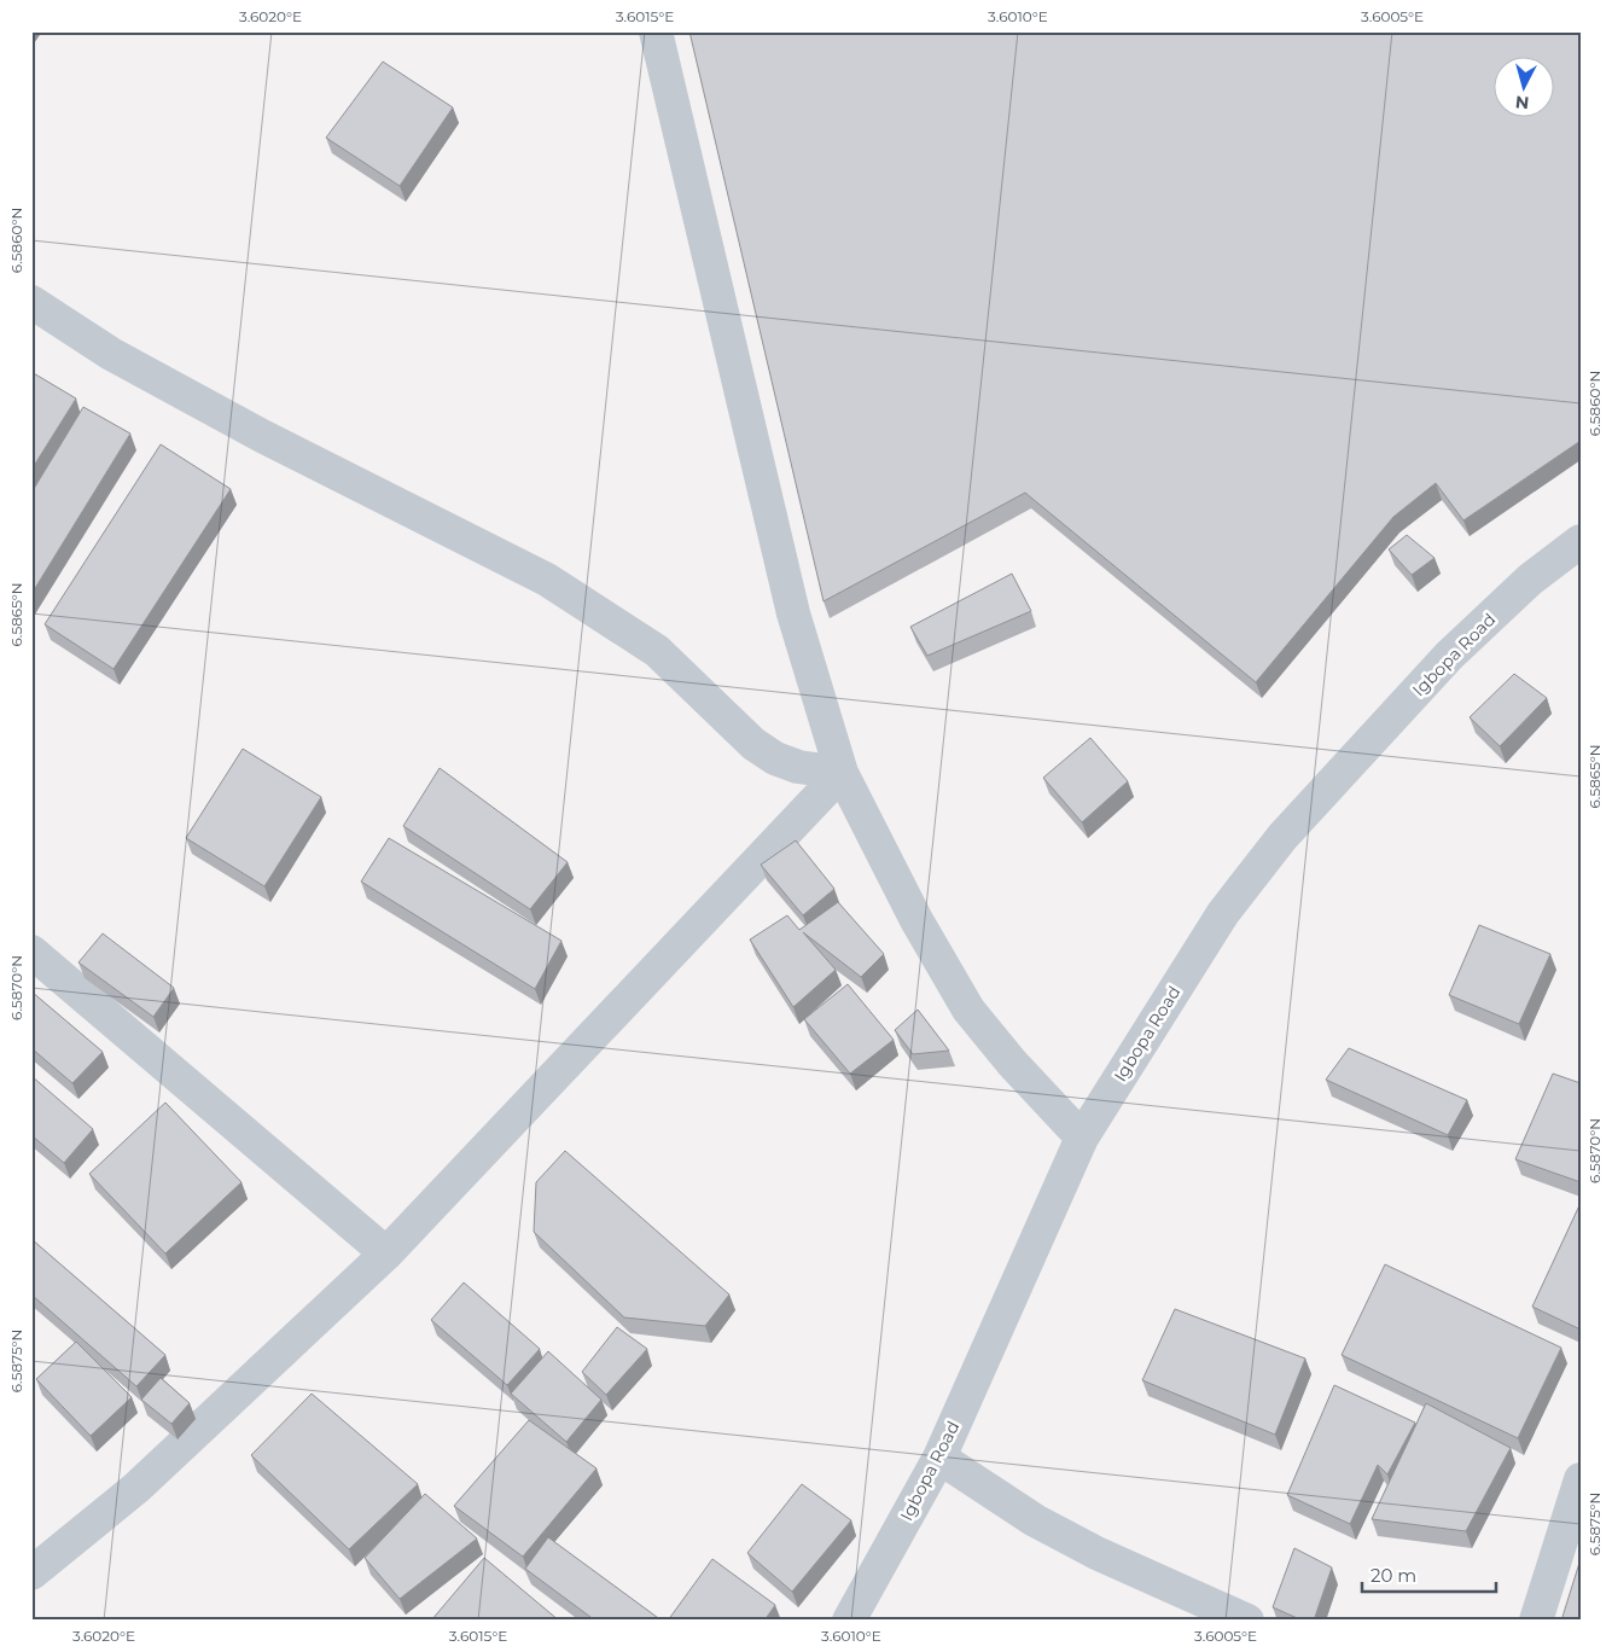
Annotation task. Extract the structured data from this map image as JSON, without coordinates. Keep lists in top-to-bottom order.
{
  "streets": {
    "street": ["Igbopa Road"]
  },
  "scale_bar": "20 m",
  "north": "bottom",
  "coordinates": [
    "3.6020°E",
    "3.6015°E",
    "3.6010°E",
    "3.6005°E",
    "6.5860°N",
    "6.5865°N",
    "6.5870°N",
    "6.5875°N"
  ]
}
